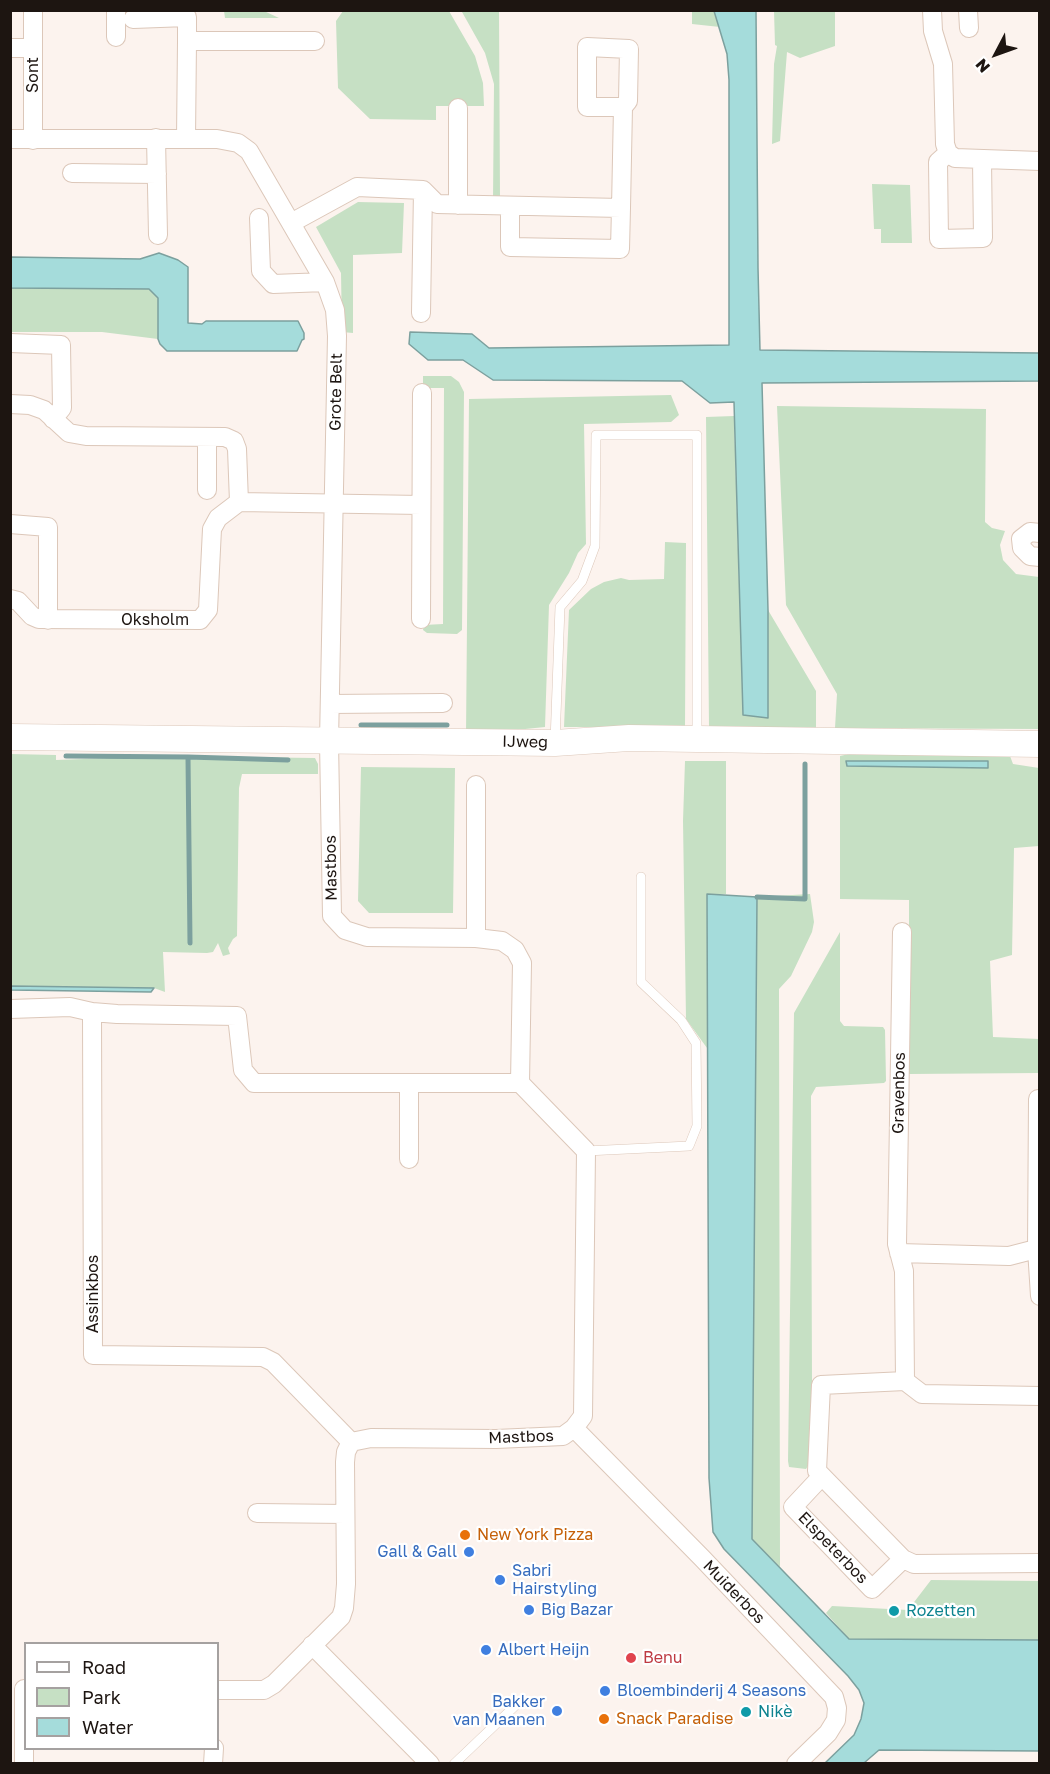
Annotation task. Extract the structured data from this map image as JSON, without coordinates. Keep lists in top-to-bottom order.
{
  "streets": {
    "street": [
      "Sont",
      "Grote Belt",
      "Oksholm",
      "IJweg",
      "Mastbos",
      "Gravenbos",
      "Assinkbos",
      "Elspeterbos",
      "Muiderbos"
    ]
  },
  "crossings": [
    ["Sont", "Grote Belt"],
    ["Grote Belt", "IJweg"],
    ["Grote Belt", "Mastbos"],
    ["IJweg", "Mastbos"],
    ["Mastbos", "Assinkbos"],
    ["Mastbos", "Muiderbos"]
  ],
  "places": [
    "New York Pizza",
    "Gall & Gall",
    "Sabri Hairstyling",
    "Big Bazar",
    "Rozetten",
    "Albert Heijn",
    "Benu",
    "Bloembinderij 4 Seasons",
    "Bakker van Maanen",
    "Nikè",
    "Snack Paradise"
  ],
  "legend": ["Road", "Park", "Water"],
  "north": "bottom left"
}
